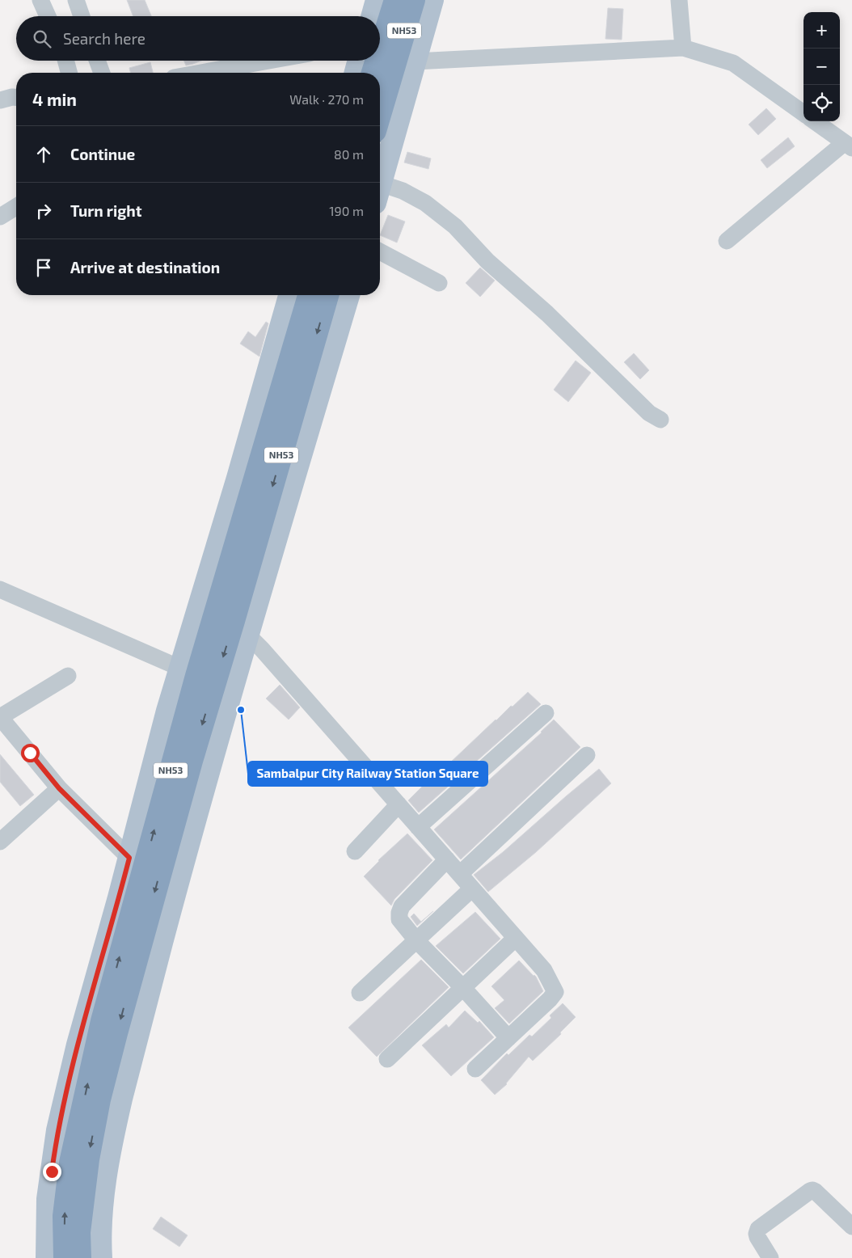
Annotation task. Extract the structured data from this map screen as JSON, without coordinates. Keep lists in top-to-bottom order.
{
  "streets": {
    "highway": ["NH53"]
  },
  "places": ["Sambalpur City Railway Station Square"],
  "page": {
    "map_buttons": ["+", "−"],
    "search": "Search here",
    "heading": ["4 min", "Walk · 270 m"],
    "list": [
      ["Continue", "80 m"],
      ["Turn right", "190 m"],
      "Arrive at destination"
    ]
  }
}
